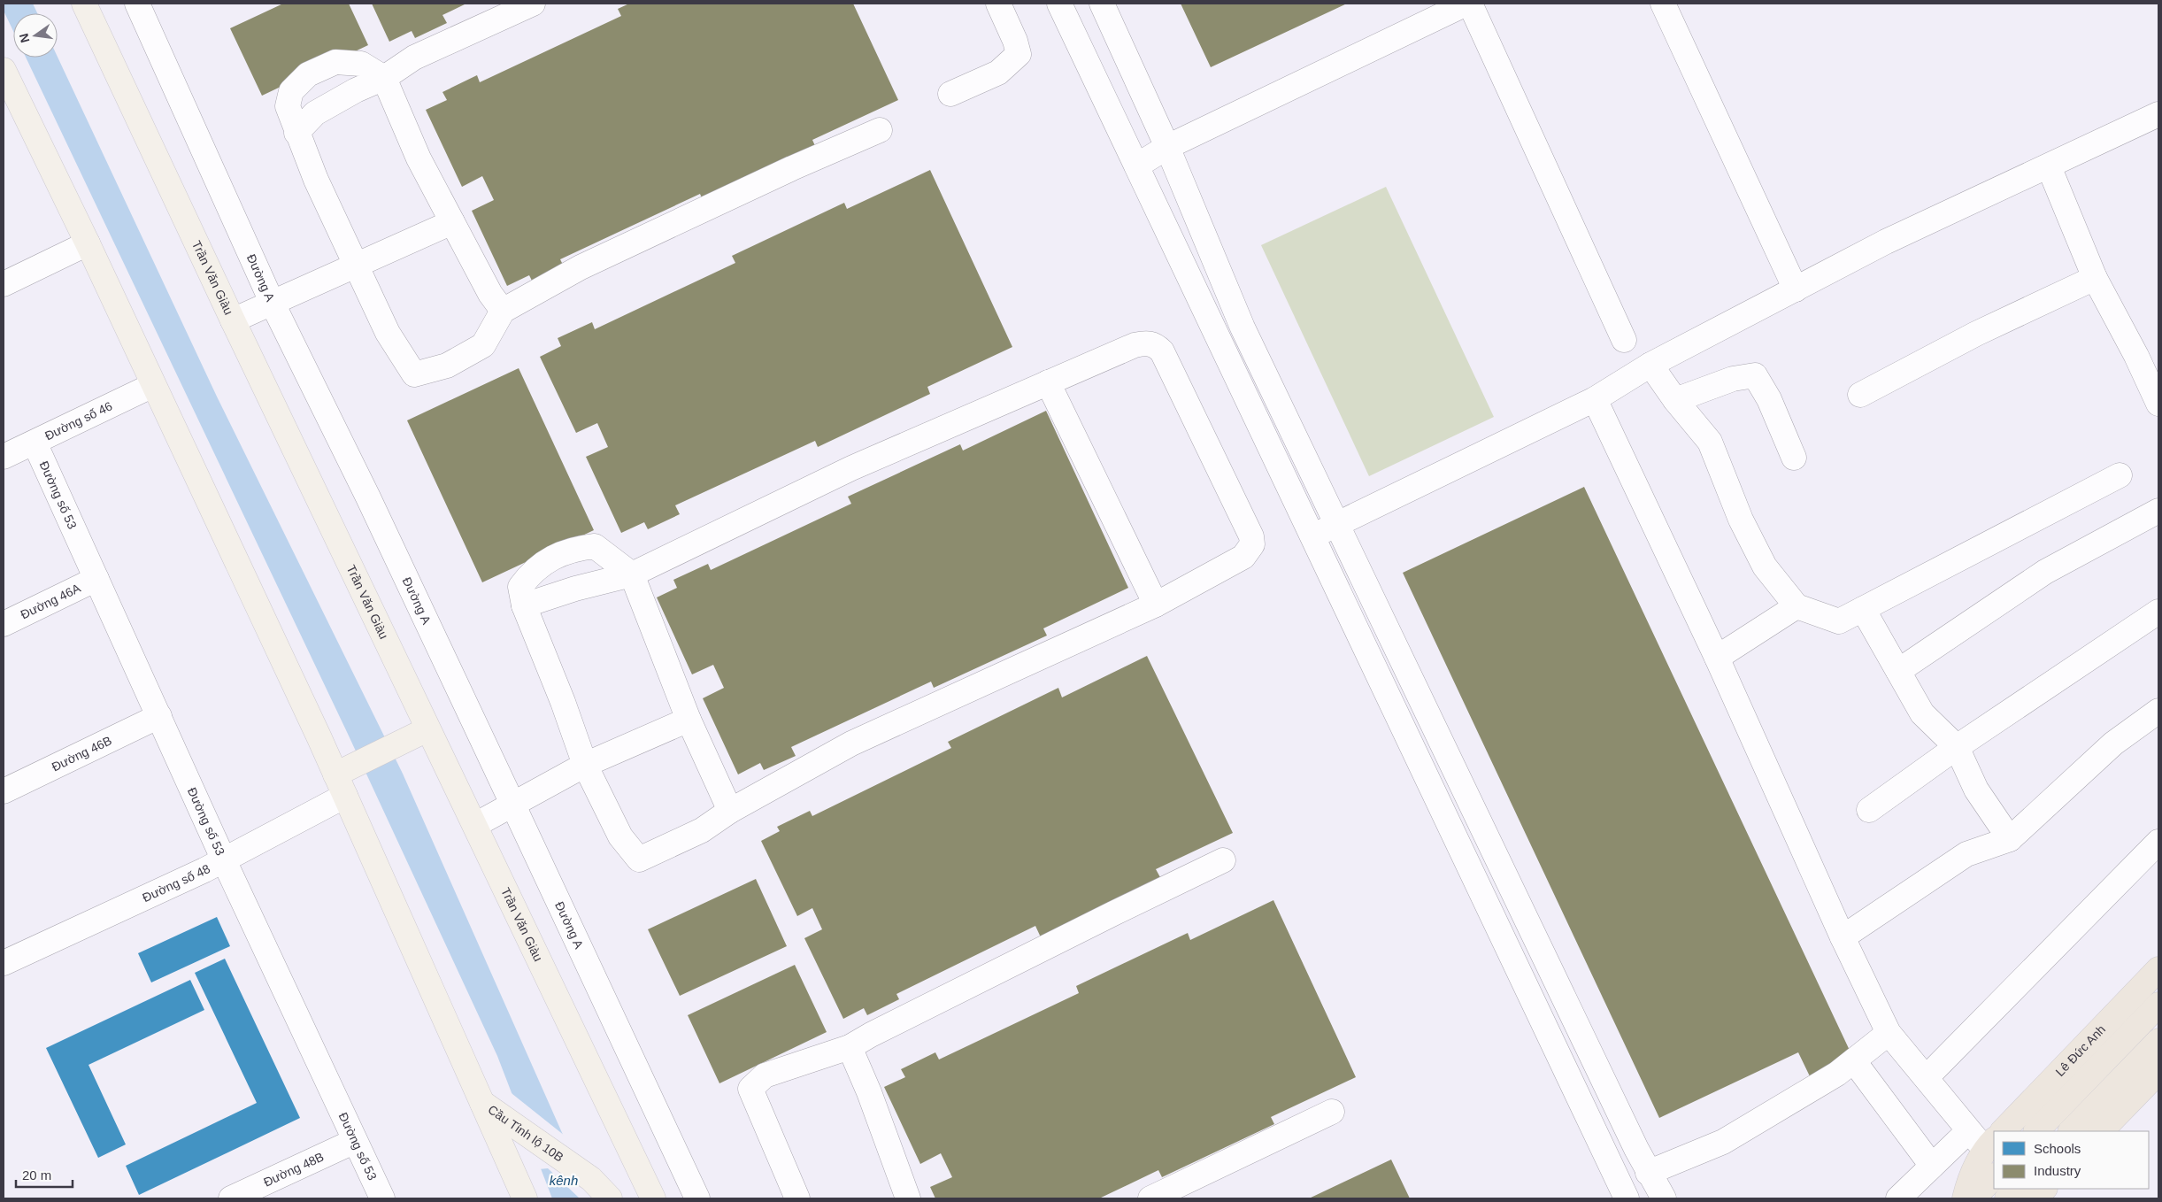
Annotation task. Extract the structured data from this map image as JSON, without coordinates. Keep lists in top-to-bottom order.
{
  "streets": {
    "highway": ["Lê Đức Anh"],
    "main road": ["Trần Văn Giàu", "Cầu Tỉnh lộ 10B"],
    "street": [
      "Đường A",
      "Đường số 46",
      "Đường số 53",
      "Đường 46A",
      "Đường 46B",
      "Đường số 48",
      "Đường 48B"
    ]
  },
  "crossings": [
    ["Đường số 46", "Đường số 53"],
    ["Đường số 53", "Đường 46A"],
    ["Đường số 53", "Đường 46B"],
    ["Đường số 53", "Đường số 48"],
    ["Đường số 53", "Đường 48B"]
  ],
  "water": ["kênh"],
  "legend": ["Schools", "Industry"],
  "scale_bar": "20 m",
  "north": "left"
}
